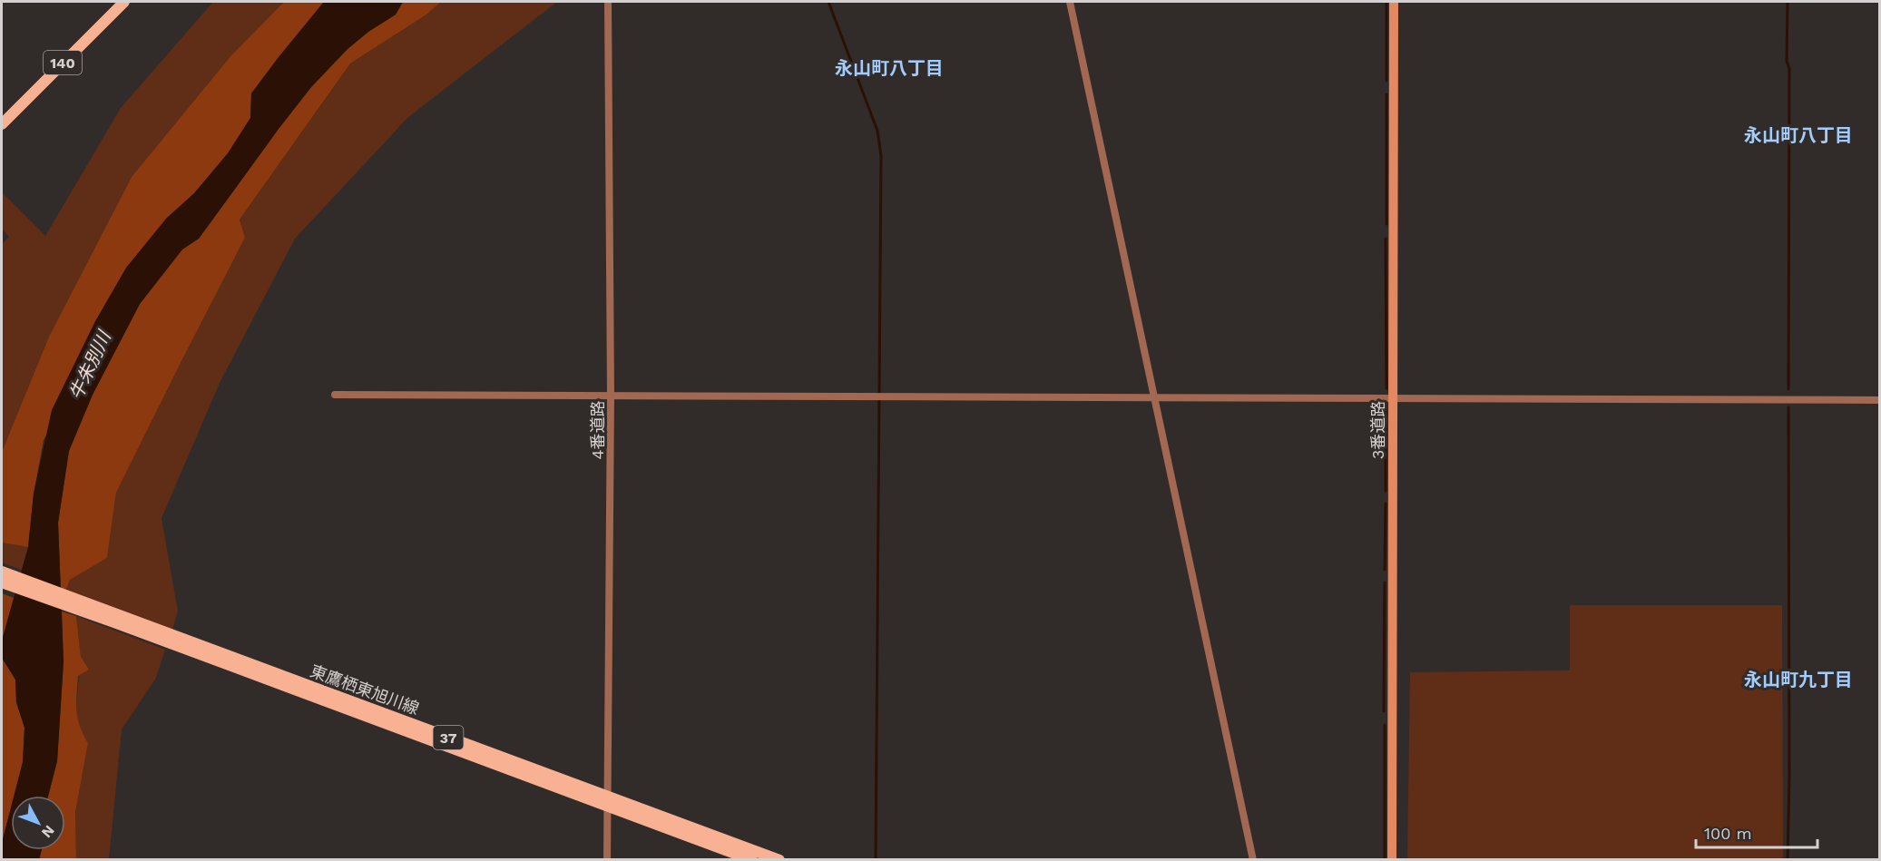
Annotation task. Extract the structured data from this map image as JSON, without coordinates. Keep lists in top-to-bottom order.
{
  "streets": {
    "main road": ["140", "東鷹栖東旭川線", "37"],
    "street": ["4番道路", "3番道路"]
  },
  "crossings": [
    ["4番道路", "東鷹栖東旭川線"]
  ],
  "districts": ["永山町八丁目", "永山町八丁目", "永山町九丁目"],
  "water": ["牛朱別川"],
  "scale_bar": "100 m",
  "north": "bottom right"
}
